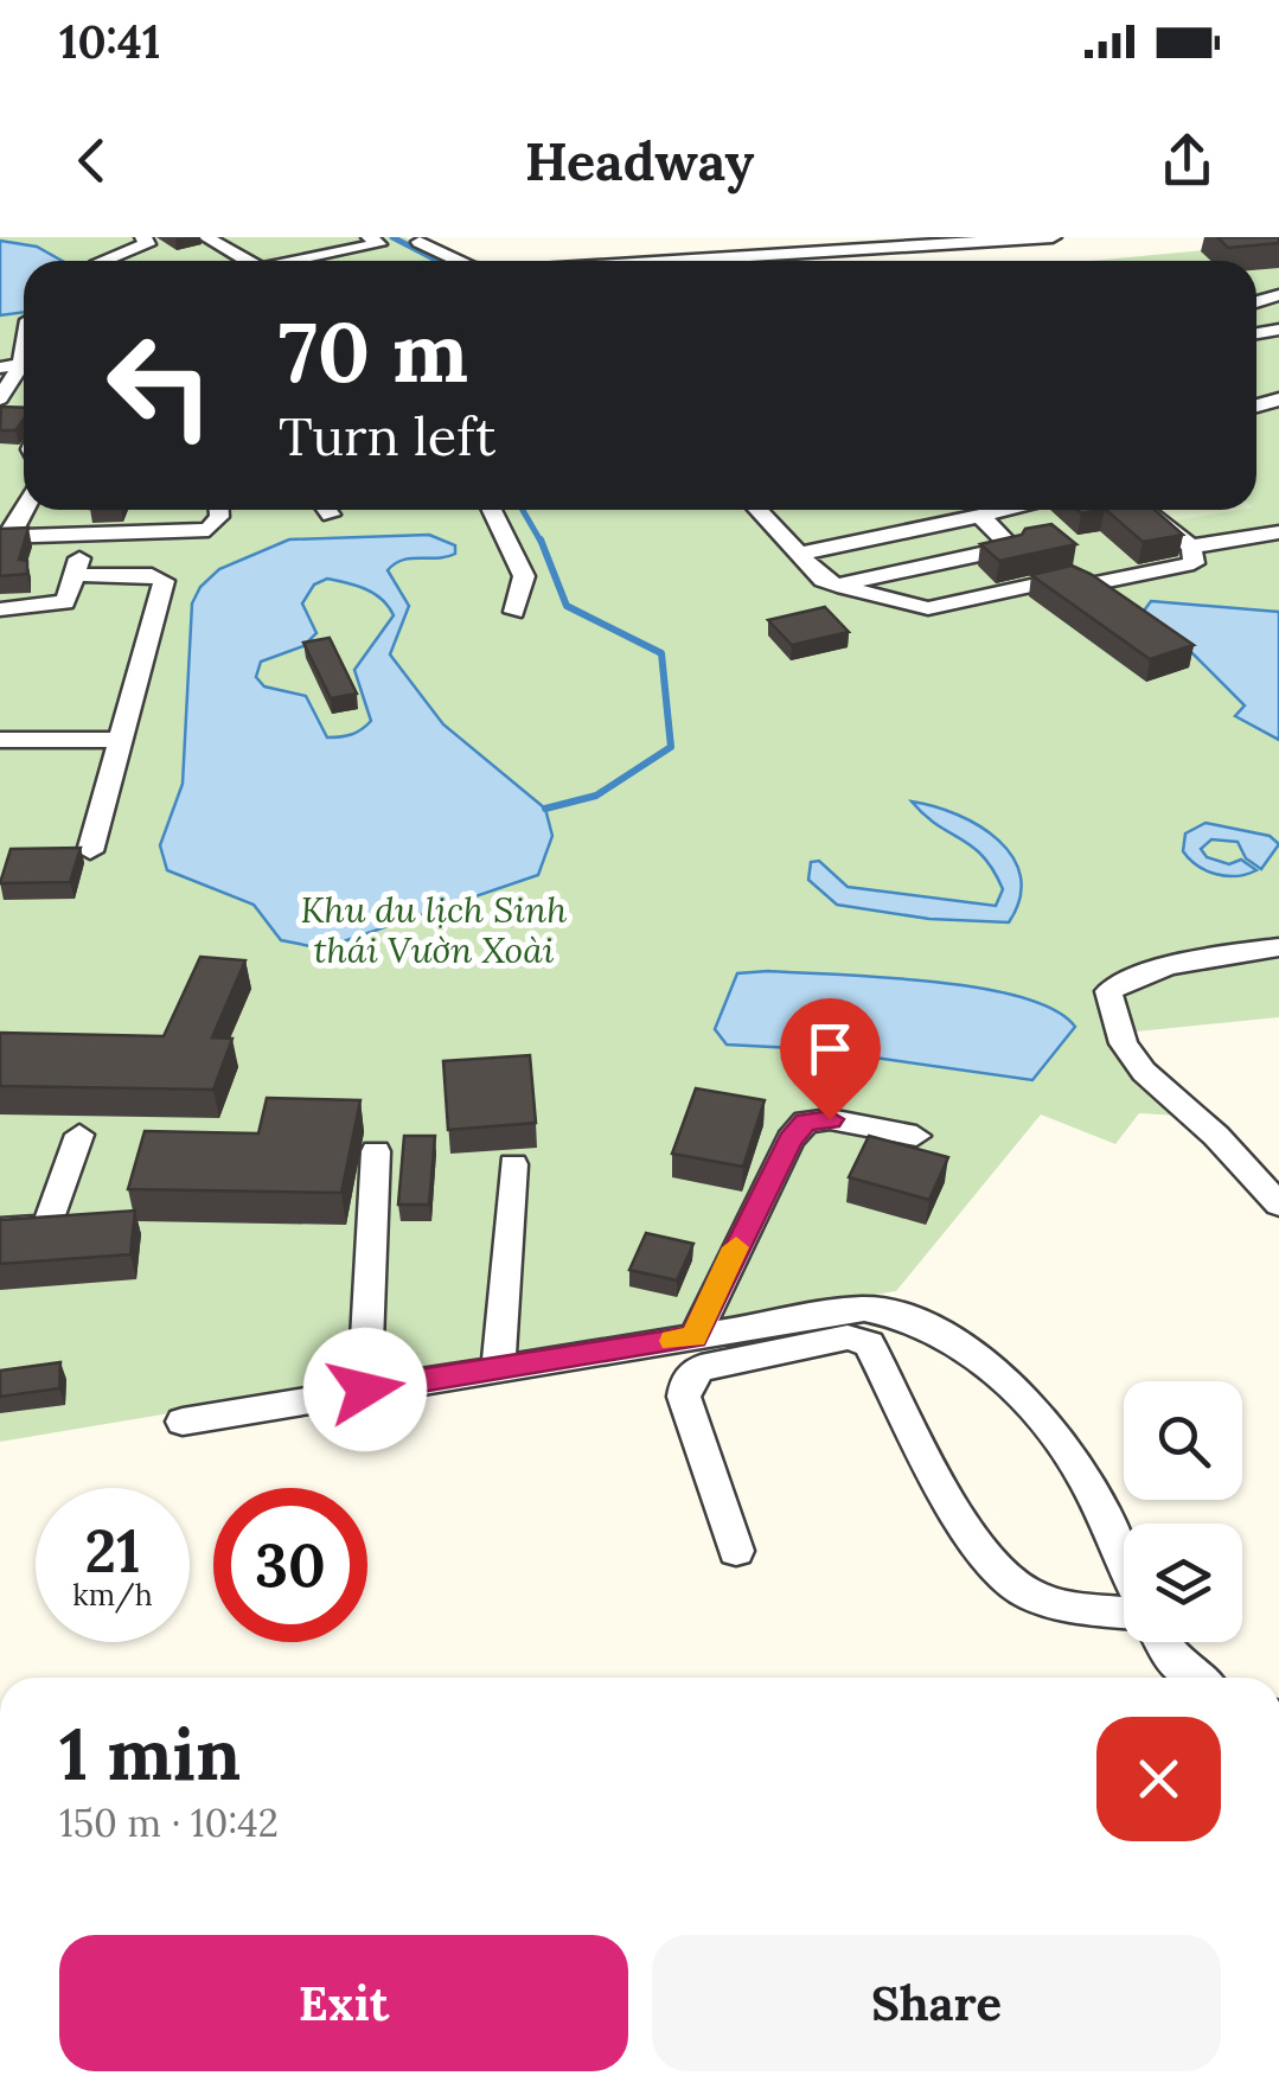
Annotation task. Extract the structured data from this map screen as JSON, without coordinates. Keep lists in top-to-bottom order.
{
  "parks": ["Khu du lịch Sinh thái Vườn Xoài"],
  "page": {
    "status": "10:41",
    "header": "Headway",
    "turn": ["70 m", "Turn left"],
    "speed": "21 km/h",
    "limit": "30",
    "heading": ["1 min", "150 m · 10:42"],
    "buttons": ["Exit", "Share"]
  }
}
